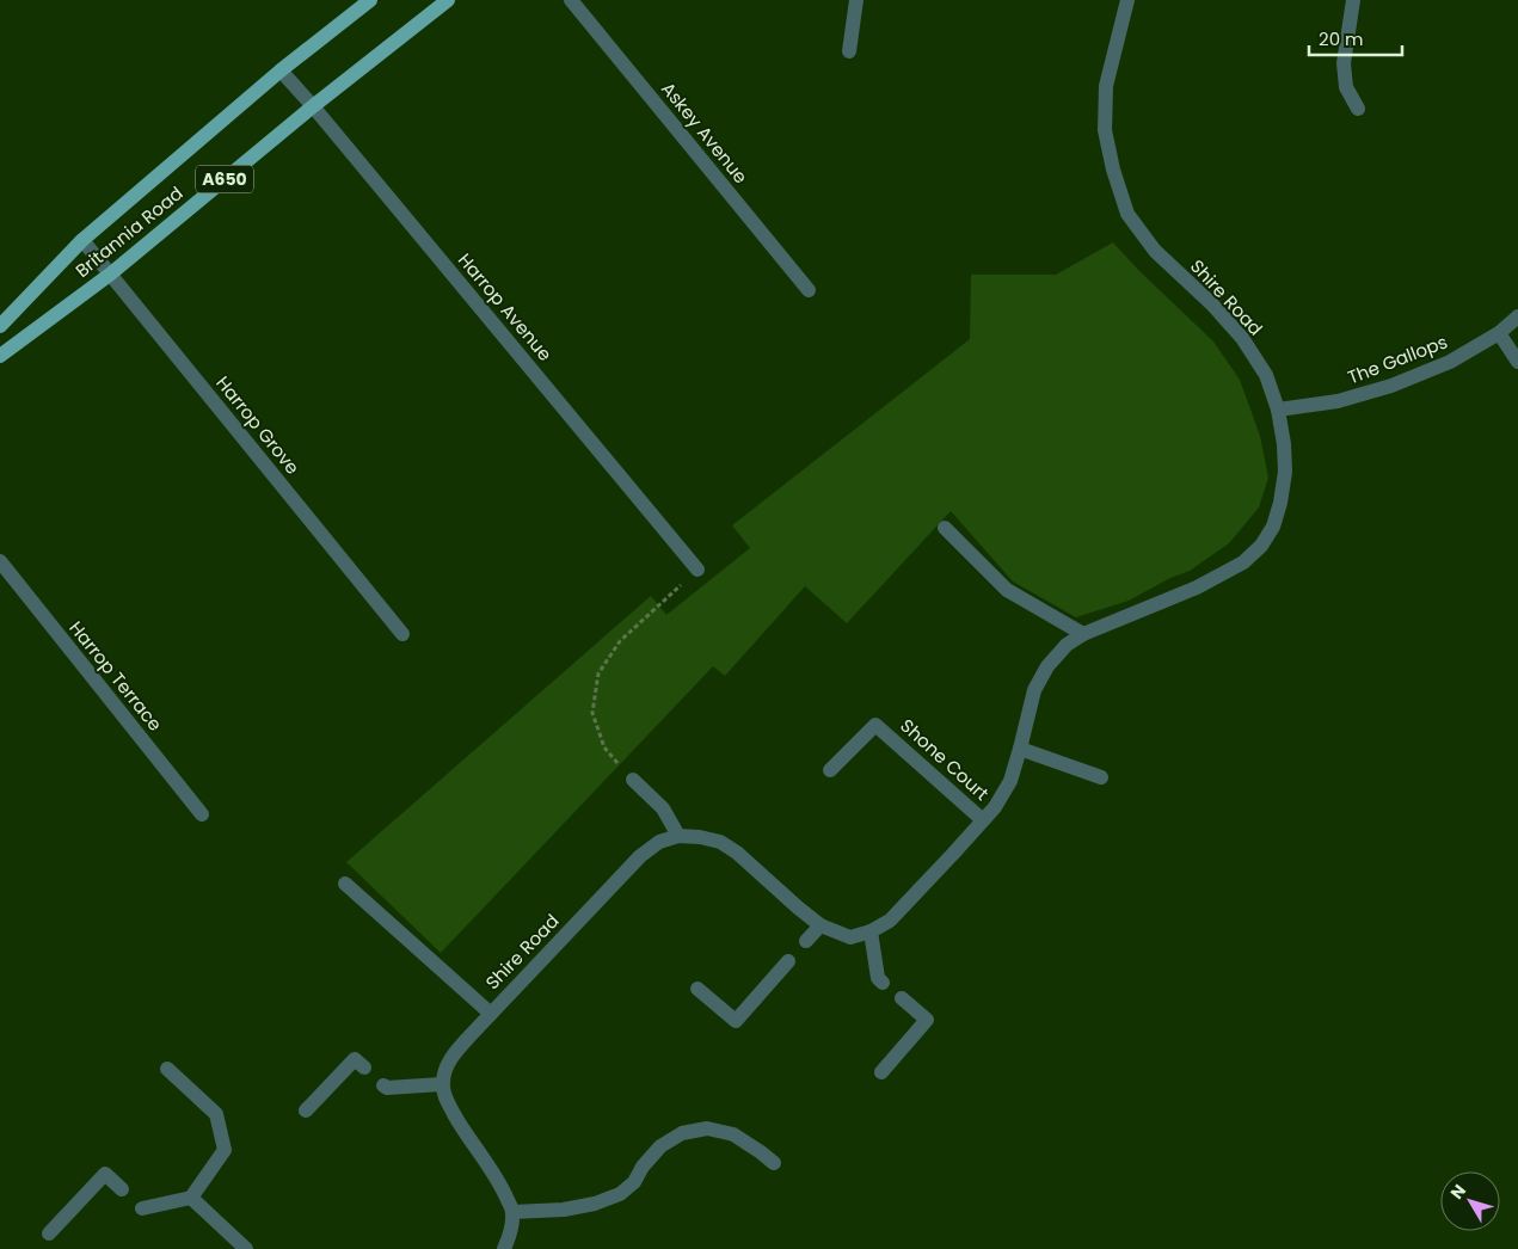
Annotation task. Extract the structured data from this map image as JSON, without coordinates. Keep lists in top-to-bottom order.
{
  "streets": {
    "main road": ["A650", "Britannia Road"],
    "street": [
      "Askey Avenue",
      "Shire Road",
      "Harrop Avenue",
      "The Gallops",
      "Harrop Grove",
      "Harrop Terrace",
      "Shone Court"
    ]
  },
  "crossings": [
    ["Britannia Road", "Harrop Avenue"],
    ["Britannia Road", "Harrop Grove"],
    ["Shire Road", "The Gallops"],
    ["Shire Road", "Shone Court"]
  ],
  "scale_bar": "20 m",
  "north": "top left"
}
